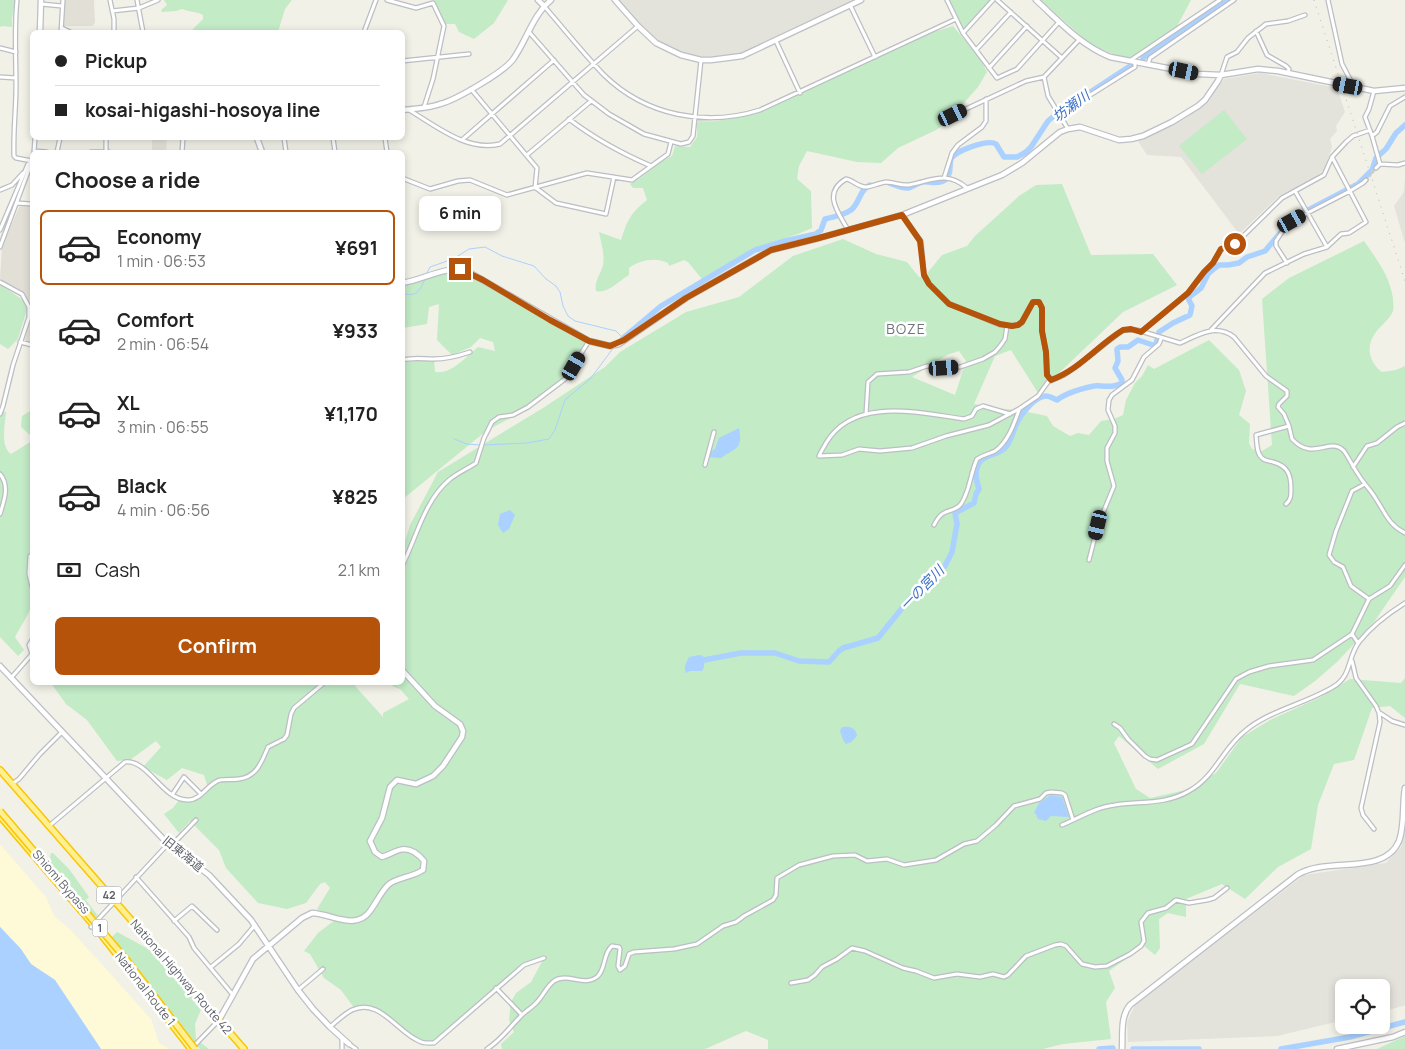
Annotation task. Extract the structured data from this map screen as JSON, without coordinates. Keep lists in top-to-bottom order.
{
  "streets": {
    "highway": [
      "Shiomi Bypass",
      "42",
      "1",
      "National Highway Route 42",
      "National Route 1"
    ],
    "street": ["旧東海道"]
  },
  "crossings": [
    ["Shiomi Bypass", "National Route 1"]
  ],
  "districts": ["BOZE"],
  "water": ["坊瀬川", "一の宮川"],
  "page": {
    "banner": ["Pickup", "kosai-higashi-hosoya line"],
    "heading": "Choose a ride",
    "bubble": "6 min",
    "list": [
      {
        "name": "Economy",
        "note": "1 min · 06:53",
        "value": "¥691"
      },
      {
        "name": "Comfort",
        "note": "2 min · 06:54",
        "value": "¥933"
      },
      {
        "name": "XL",
        "note": "3 min · 06:55",
        "value": "¥1,170"
      },
      {
        "name": "Black",
        "note": "4 min · 06:56",
        "value": "¥825"
      }
    ],
    "pay": ["Cash", "2.1 km"],
    "buttons": "Confirm"
  }
}
